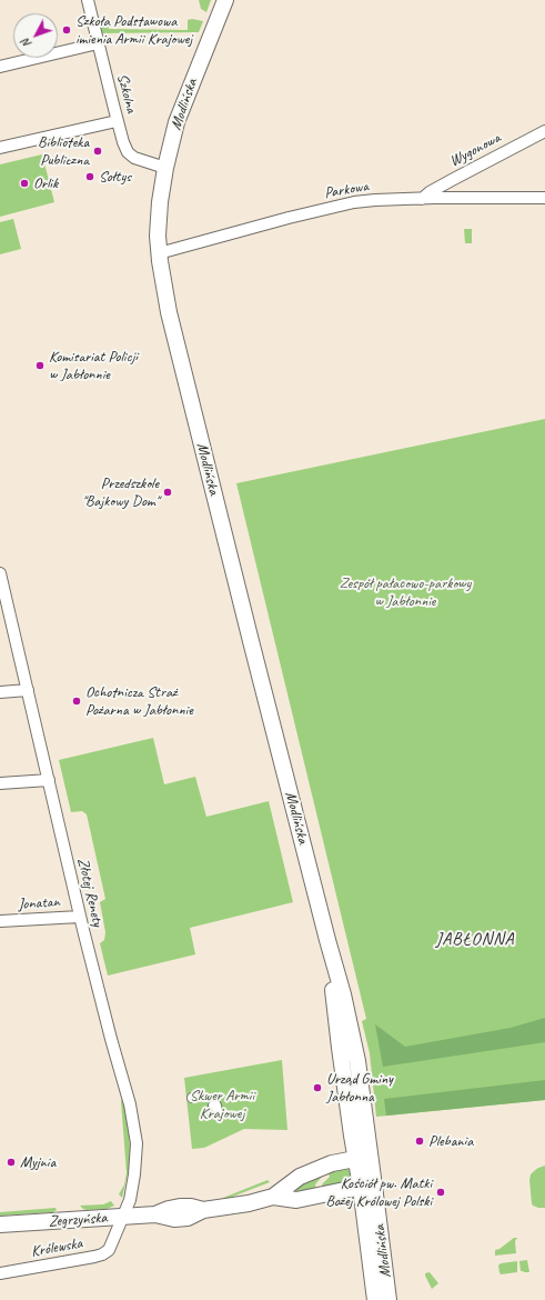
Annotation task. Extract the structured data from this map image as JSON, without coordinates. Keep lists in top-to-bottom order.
{
  "streets": {
    "main road": ["Modlińska", "Zegrzyńska"],
    "street": [
      "Szkolna",
      "Wygonowa",
      "Parkowa",
      "Złotej Renety",
      "Jonatan",
      "Królewska"
    ]
  },
  "crossings": [
    ["Szkolna", "Modlińska"],
    ["Modlińska", "Parkowa"],
    ["Modlińska", "Zegrzyńska"],
    ["Wygonowa", "Parkowa"],
    ["Złotej Renety", "Jonatan"],
    ["Złotej Renety", "Zegrzyńska"],
    ["Złotej Renety", "Królewska"],
    ["Zegrzyńska", "Królewska"]
  ],
  "districts": ["JABŁONNA"],
  "parks": ["Zespół pałacowo-parkowy w Jabłonnie", "Skwer Armii Krajowej"],
  "places": [
    "Szkoła Podstawowa imienia Armii Krajowej",
    "Biblioteka Publiczna",
    "Sołtys",
    "Orlik",
    "Komisariat Policji w Jabłonnie",
    "Przedszkole \"Bajkowy Dom\"",
    "Ochotnicza Straż Pożarna w Jabłonnie",
    "Urząd Gminy Jabłonna",
    "Plebania",
    "Myjnia",
    "Kościół pw. Matki Bożej Królowej Polski"
  ],
  "north": "bottom left"
}
